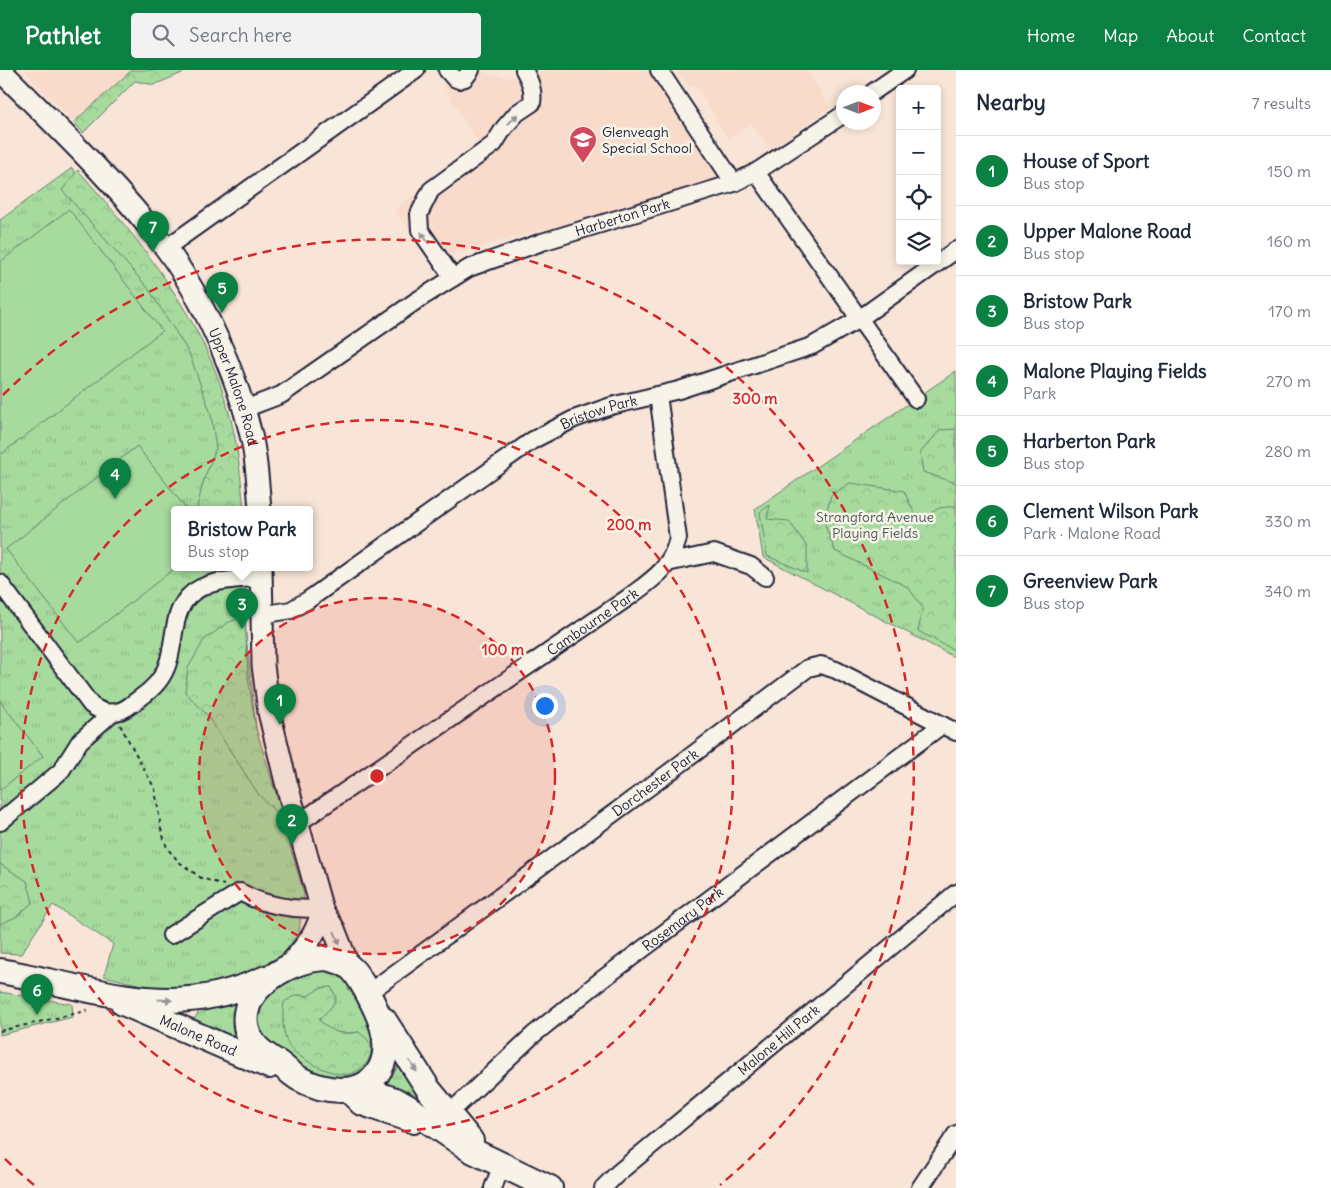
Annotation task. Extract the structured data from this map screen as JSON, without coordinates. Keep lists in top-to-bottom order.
{
  "streets": {
    "highway": ["Malone Road"],
    "main road": ["Upper Malone Road"],
    "street": [
      "Harberton Park",
      "Bristow Park",
      "Cambourne Park",
      "Dorchester Park",
      "Rosemary Park",
      "Malone Hill Park"
    ]
  },
  "crossings": [
    ["Harberton Park", "Upper Malone Road"],
    ["Bristow Park", "Cambourne Park"],
    ["Dorchester Park", "Rosemary Park"],
    ["Dorchester Park", "Malone Road"]
  ],
  "one_way": ["Malone Road"],
  "parks": ["Strangford Avenue Playing Fields"],
  "places": {
    "school or university": ["Glenveagh Special School"]
  },
  "north": "right",
  "page": {
    "header": "Pathlet",
    "search": "Search here",
    "nav": [
      "Home",
      "Map",
      "About",
      "Contact"
    ],
    "heading": ["Nearby", "7 results"],
    "map_buttons": ["+", "−"],
    "list": [
      {
        "mark": "1",
        "name": "House of Sport",
        "note": "Bus stop",
        "value": "150 m"
      },
      {
        "mark": "2",
        "name": "Upper Malone Road",
        "note": "Bus stop",
        "value": "160 m"
      },
      {
        "mark": "3",
        "name": "Bristow Park",
        "note": "Bus stop",
        "value": "170 m"
      },
      {
        "mark": "4",
        "name": "Malone Playing Fields",
        "note": "Park",
        "value": "270 m"
      },
      {
        "mark": "5",
        "name": "Harberton Park",
        "note": "Bus stop",
        "value": "280 m"
      },
      {
        "mark": "6",
        "name": "Clement Wilson Park",
        "note": "Park · Malone Road",
        "value": "330 m"
      },
      {
        "mark": "7",
        "name": "Greenview Park",
        "note": "Bus stop",
        "value": "340 m"
      }
    ],
    "pins": [
      "7",
      "5",
      "4",
      "3",
      "1",
      "2",
      "6"
    ],
    "popup": ["Bristow Park", "Bus stop"]
  },
  "rings": ["300 m", "200 m", "100 m"]
}
